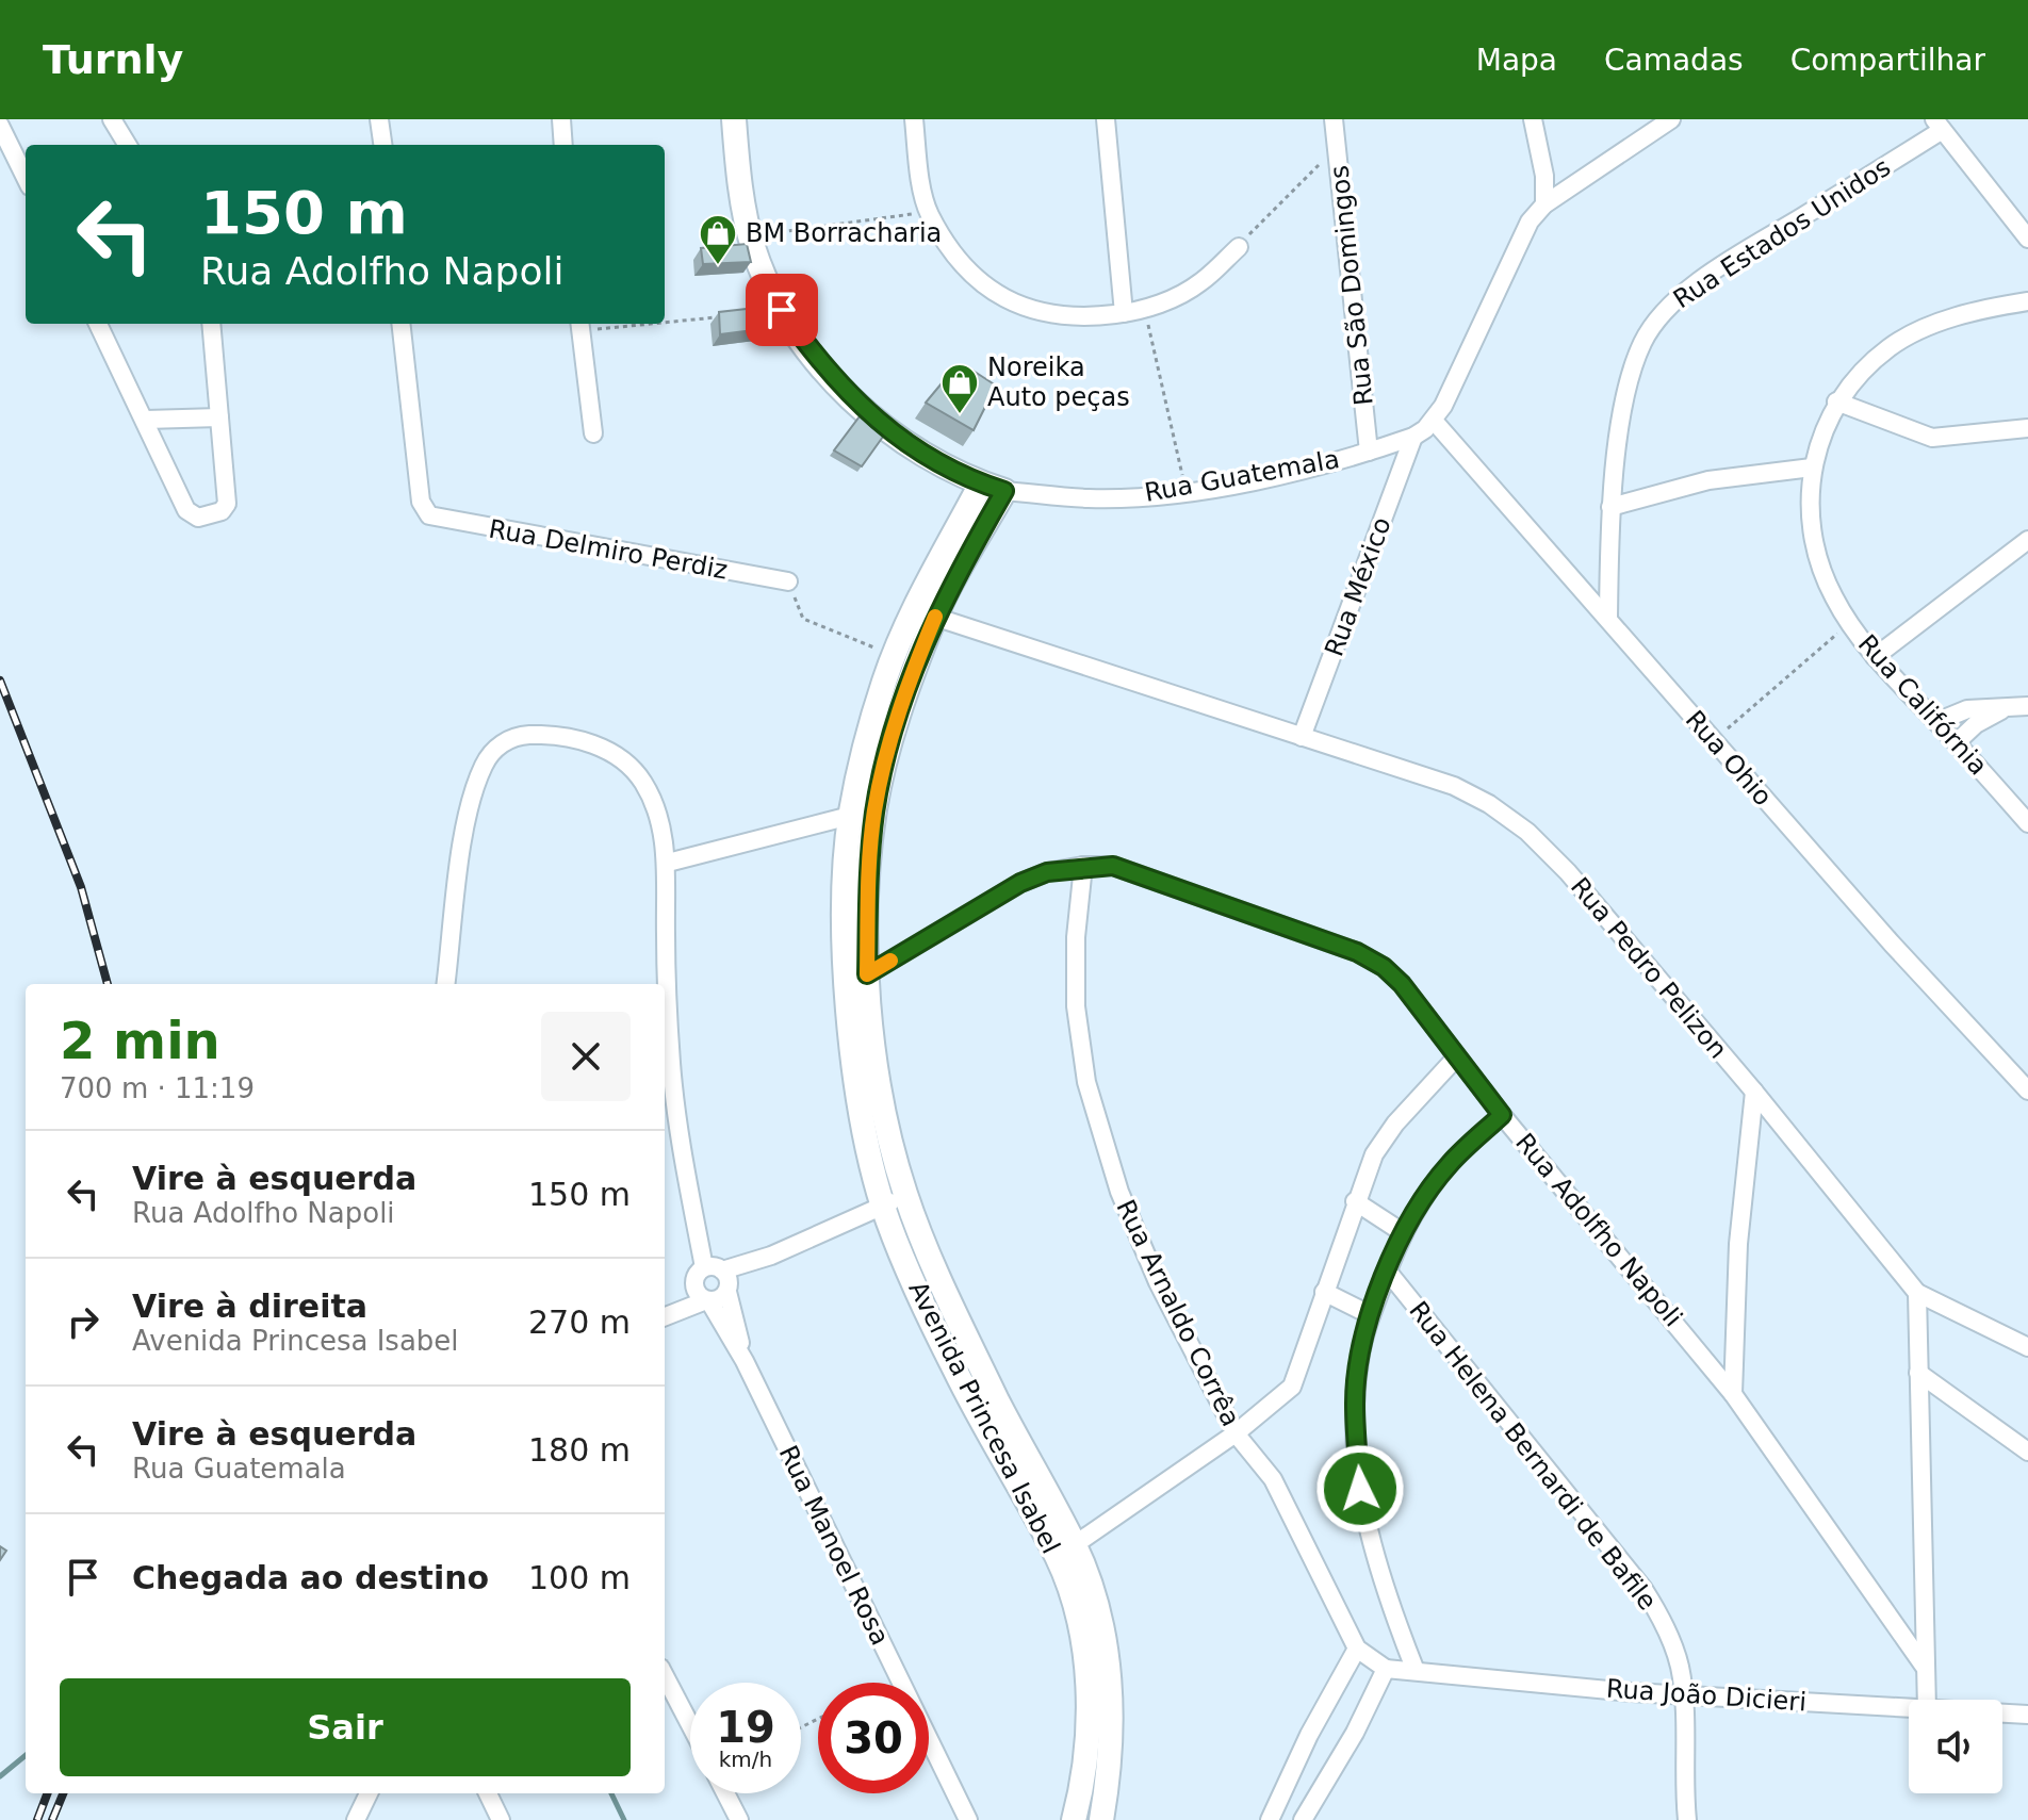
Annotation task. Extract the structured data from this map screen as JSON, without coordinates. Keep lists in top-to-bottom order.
{
  "streets": {
    "main road": ["Rua Guatemala", "Avenida Princesa Isabel"],
    "street": [
      "Rua Estados Unidos",
      "Rua São Domingos",
      "Rua Delmiro Perdiz",
      "Rua México",
      "Rua Califórnia",
      "Rua Ohio",
      "Rua Pedro Pelizon",
      "Rua Adolfho Napoli",
      "Rua Arnaldo Corrêa",
      "Rua Helena Bernardi de Bafile",
      "Rua Manoel Rosa",
      "Rua João Dicieri"
    ]
  },
  "crossings": [
    ["Rua Estados Unidos", "Rua Ohio"],
    ["Rua São Domingos", "Rua Guatemala"],
    ["Rua Guatemala", "Rua México"],
    ["Rua Guatemala", "Rua Ohio"],
    ["Rua Guatemala", "Avenida Princesa Isabel"],
    ["Rua México", "Rua Pedro Pelizon"],
    ["Rua Pedro Pelizon", "Avenida Princesa Isabel"],
    ["Rua Adolfho Napoli", "Rua Arnaldo Corrêa"],
    ["Rua Adolfho Napoli", "Avenida Princesa Isabel"],
    ["Rua Arnaldo Corrêa", "Rua João Dicieri"],
    ["Rua Helena Bernardi de Bafile", "Rua João Dicieri"]
  ],
  "places": {
    "shop": ["BM Borracharia", "Noreika Auto peças"]
  },
  "page": {
    "header": "Turnly",
    "nav": ["Mapa", "Camadas", "Compartilhar"],
    "turn": ["150 m", "Rua Adolfho Napoli"],
    "heading": ["2 min", "700 m · 11:19"],
    "list": [
      {
        "name": "Vire à esquerda",
        "note": "Rua Adolfho Napoli",
        "value": "150 m"
      },
      {
        "name": "Vire à direita",
        "note": "Avenida Princesa Isabel",
        "value": "270 m"
      },
      {
        "name": "Vire à esquerda",
        "note": "Rua Guatemala",
        "value": "180 m"
      },
      {
        "name": "Chegada ao destino",
        "value": "100 m"
      }
    ],
    "buttons": "Sair",
    "speed": "19 km/h",
    "limit": "30"
  }
}
